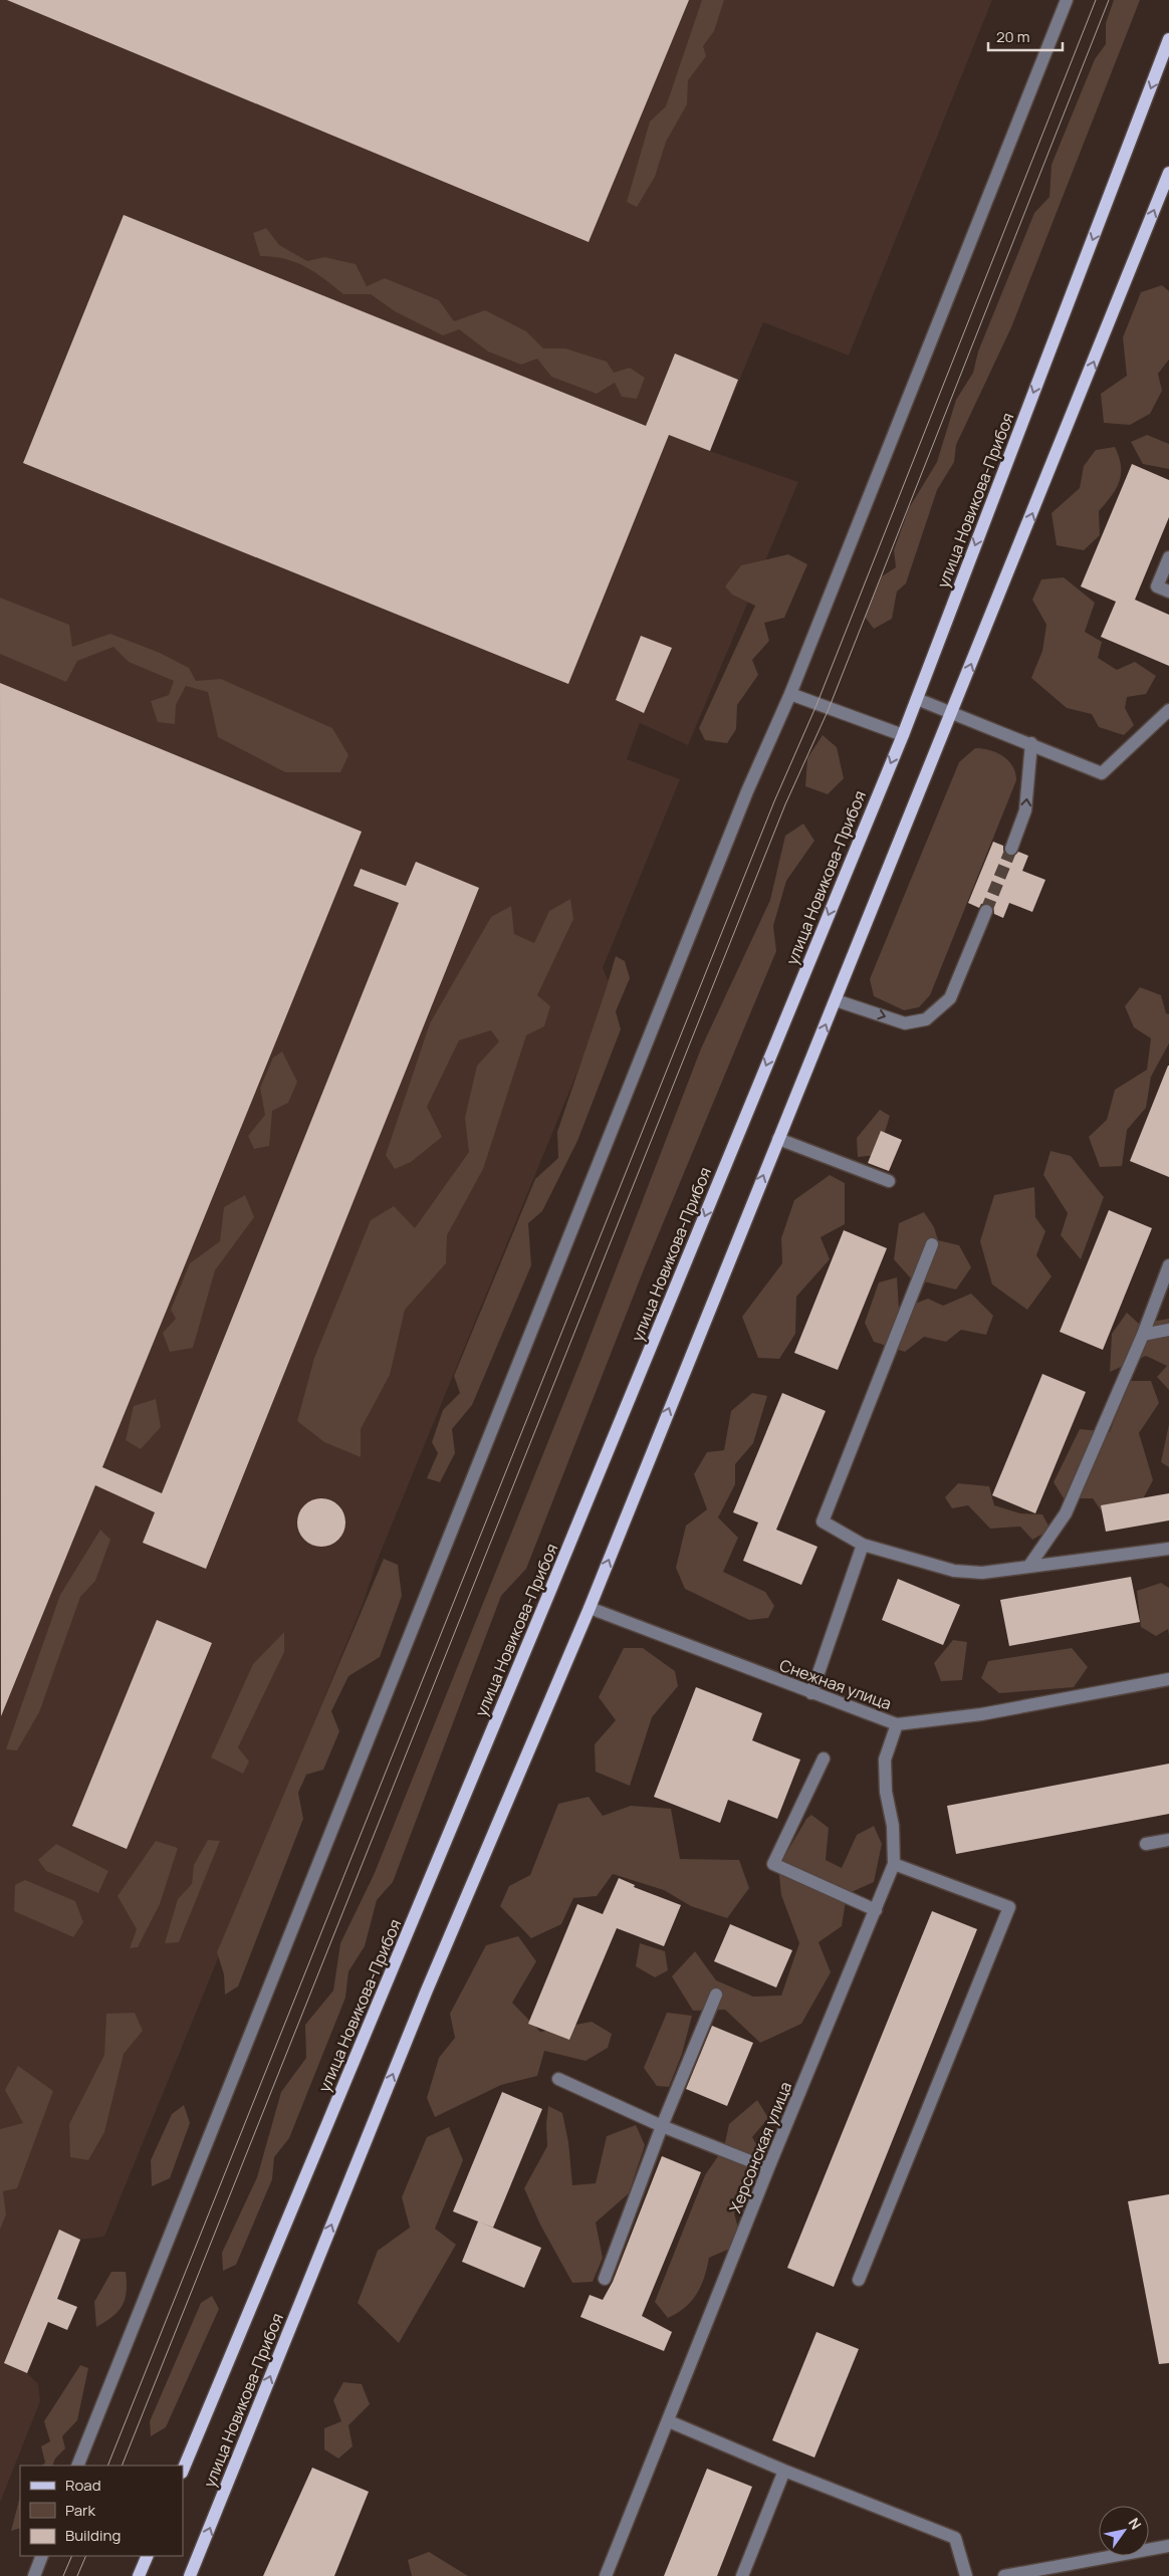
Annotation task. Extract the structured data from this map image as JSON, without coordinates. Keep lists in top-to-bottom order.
{
  "streets": {
    "main road": ["улица Новикова-Прибоя"],
    "street": ["Снежная улица", "Херсонская улица"]
  },
  "crossings": [
    ["улица Новикова-Прибоя", "Снежная улица"],
    ["Снежная улица", "Херсонская улица"]
  ],
  "legend": ["Road", "Park", "Building"],
  "scale_bar": "20 m",
  "north": "top right"
}
